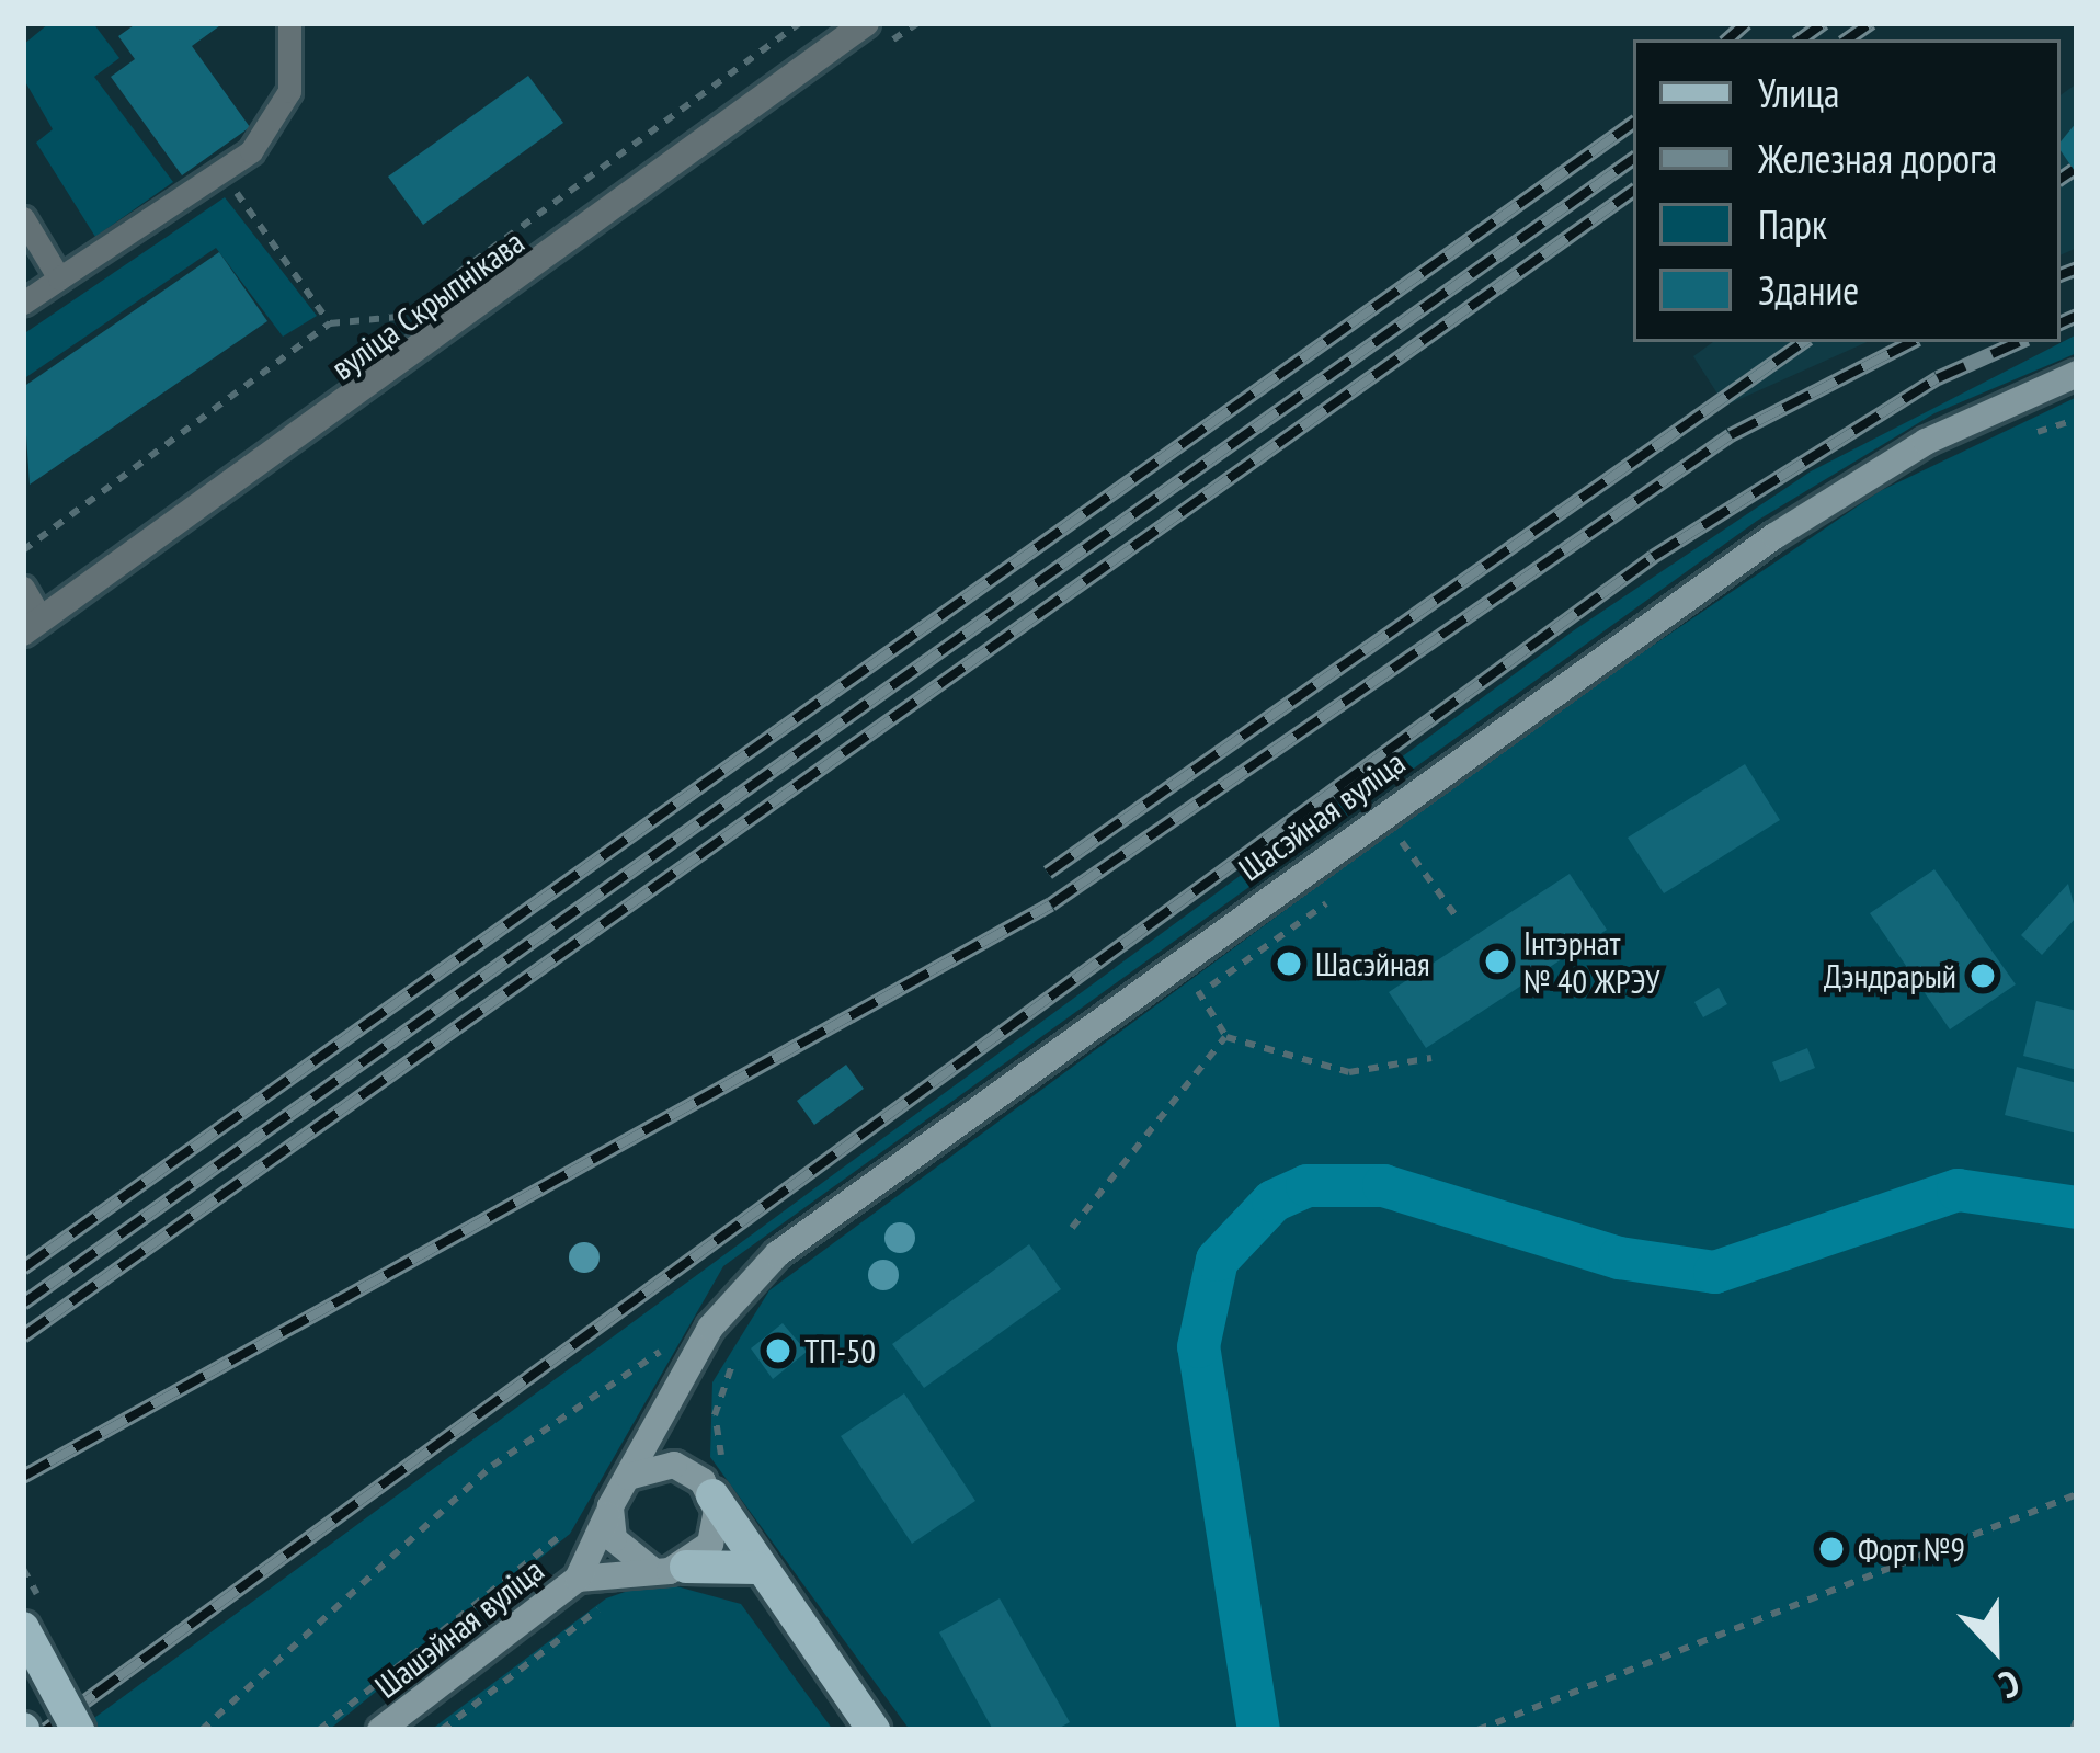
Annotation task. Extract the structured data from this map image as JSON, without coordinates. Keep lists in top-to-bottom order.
{
  "streets": {
    "main road": ["Шасэйная вуліца", "Шашэйная вуліца"],
    "street": ["вуліца Скрыпнікава"]
  },
  "crossings": [
    ["Шасэйная вуліца", "Шашэйная вуліца"]
  ],
  "places": [
    "Інтэрнат № 40 ЖРЭУ",
    "Шасэйная",
    "Дэндрарый",
    "ТП-50",
    "Форт №9"
  ],
  "legend": [
    "Улица",
    "Железная дорога",
    "Парк",
    "Здание"
  ],
  "north": "bottom"
}
